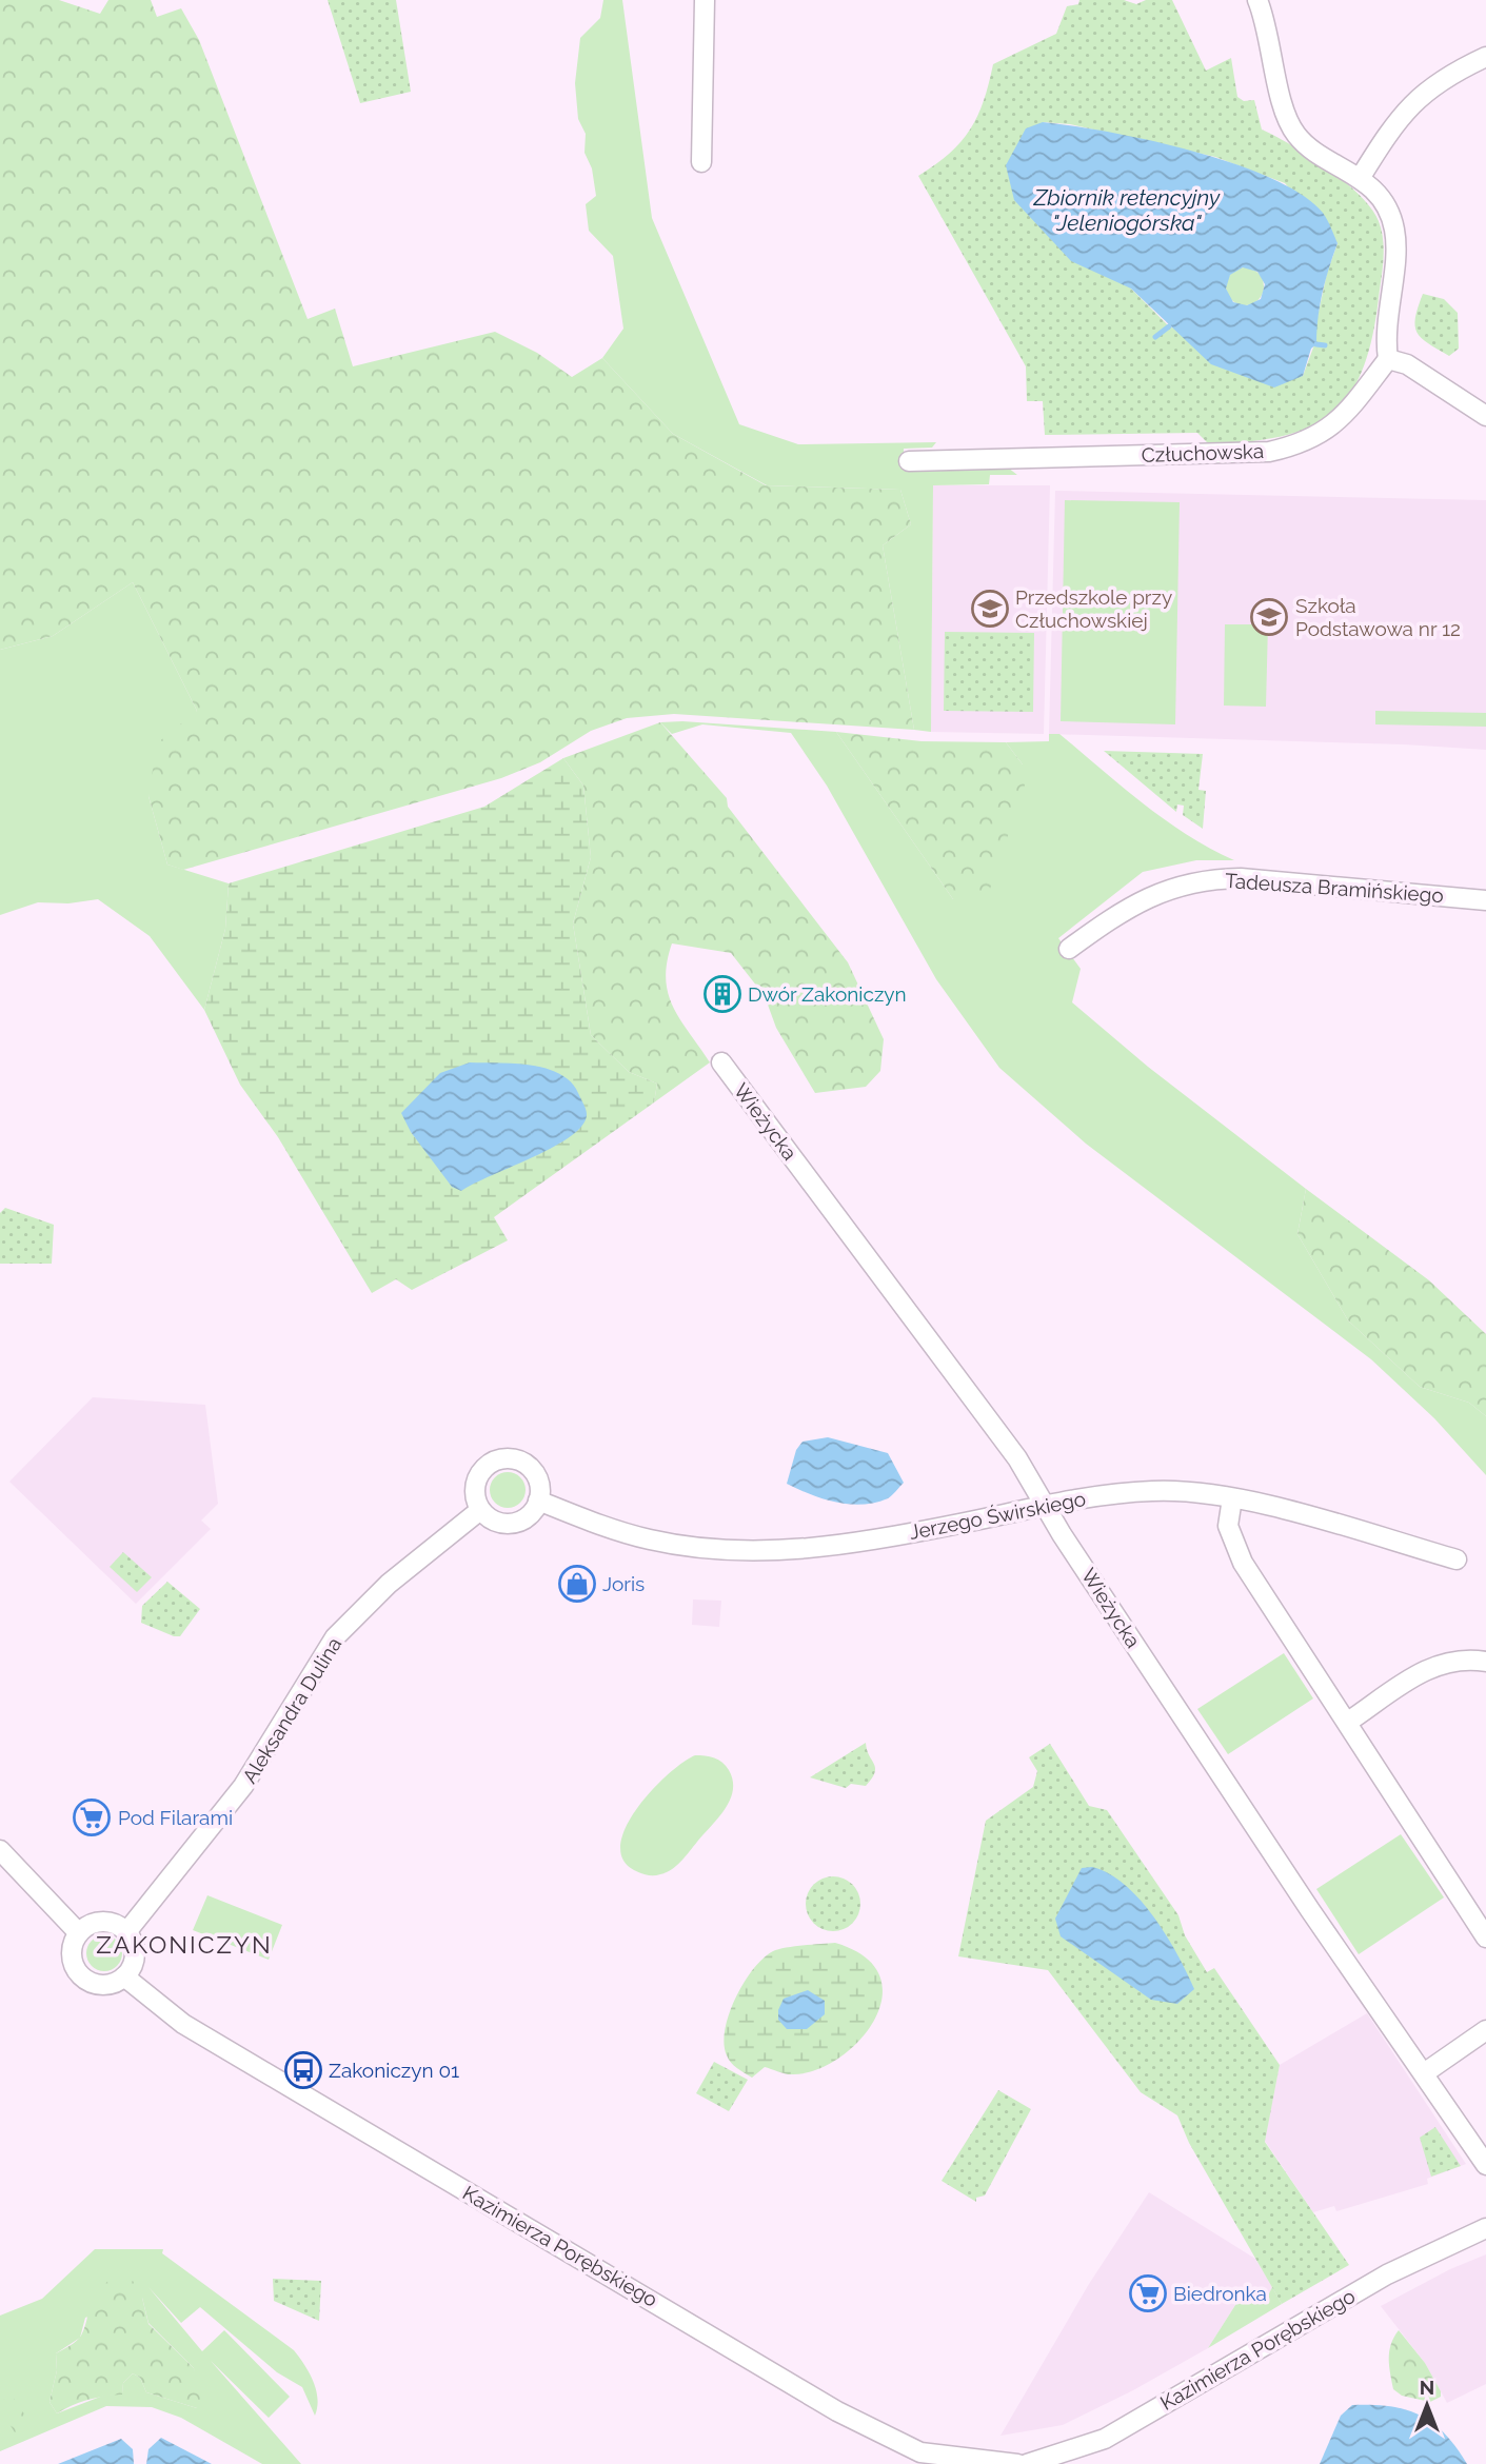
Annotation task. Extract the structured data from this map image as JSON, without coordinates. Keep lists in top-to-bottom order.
{
  "streets": {
    "street": [
      "Człuchowska",
      "Tadeusza Bramińskiego",
      "Wieżycka",
      "Jerzego Świrskiego",
      "Aleksandra Dulina",
      "Kazimierza Porębskiego"
    ]
  },
  "crossings": [
    ["Wieżycka", "Jerzego Świrskiego"],
    ["Jerzego Świrskiego", "Aleksandra Dulina"],
    ["Aleksandra Dulina", "Kazimierza Porębskiego"]
  ],
  "districts": ["ZAKONICZYN"],
  "water": ["Zbiornik retencyjny \"Jeleniogórska\""],
  "places": {
    "school or university": ["Przedszkole przy Człuchowskiej", "Szkoła Podstawowa nr 12"],
    "building": ["Dwór Zakoniczyn"],
    "shop": ["Joris"],
    "supermarket": ["Pod Filarami", "Biedronka"],
    "bus stop": ["Zakoniczyn 01"]
  },
  "north": "top"
}
